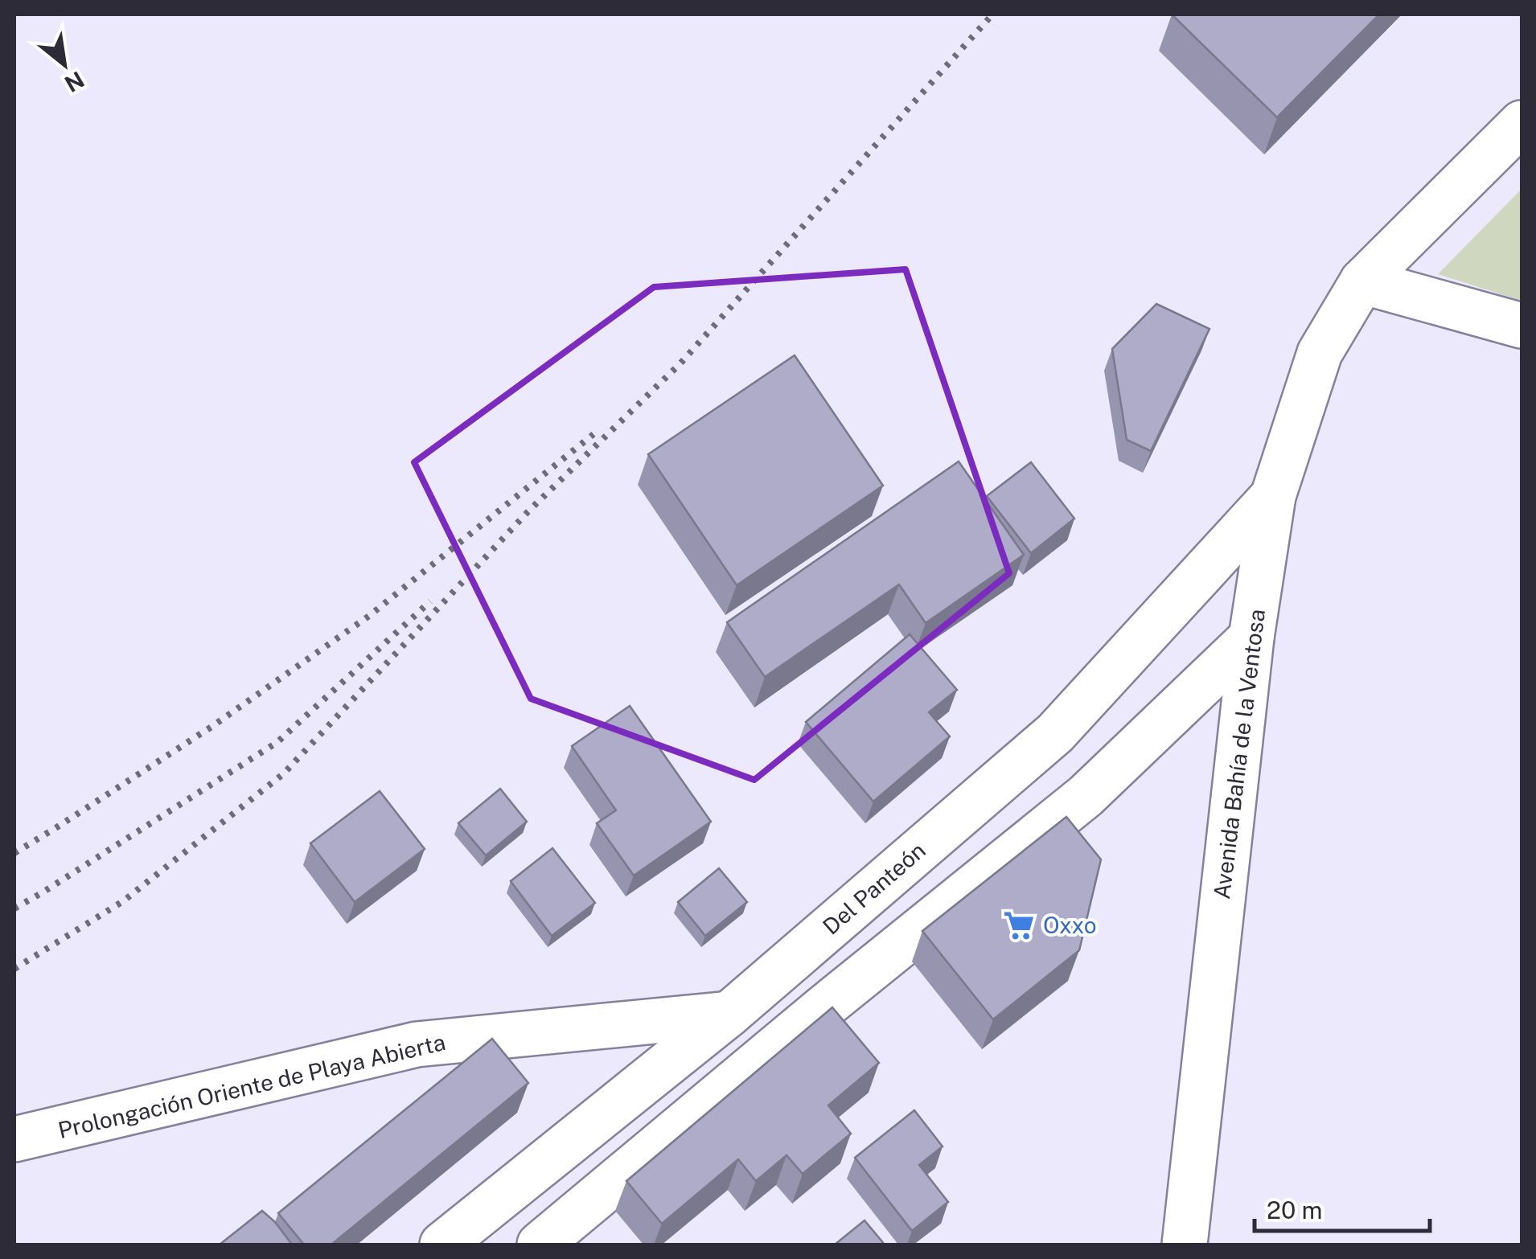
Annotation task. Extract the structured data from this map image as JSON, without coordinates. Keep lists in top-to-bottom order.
{
  "streets": {
    "street": ["Avenida Bahía de la Ventosa", "Del Panteón", "Prolongación Oriente de Playa Abierta"]
  },
  "crossings": [
    ["Avenida Bahía de la Ventosa", "Del Panteón"],
    ["Del Panteón", "Prolongación Oriente de Playa Abierta"]
  ],
  "places": {
    "supermarket": ["Oxxo"]
  },
  "scale_bar": "20 m",
  "north": "bottom right"
}
